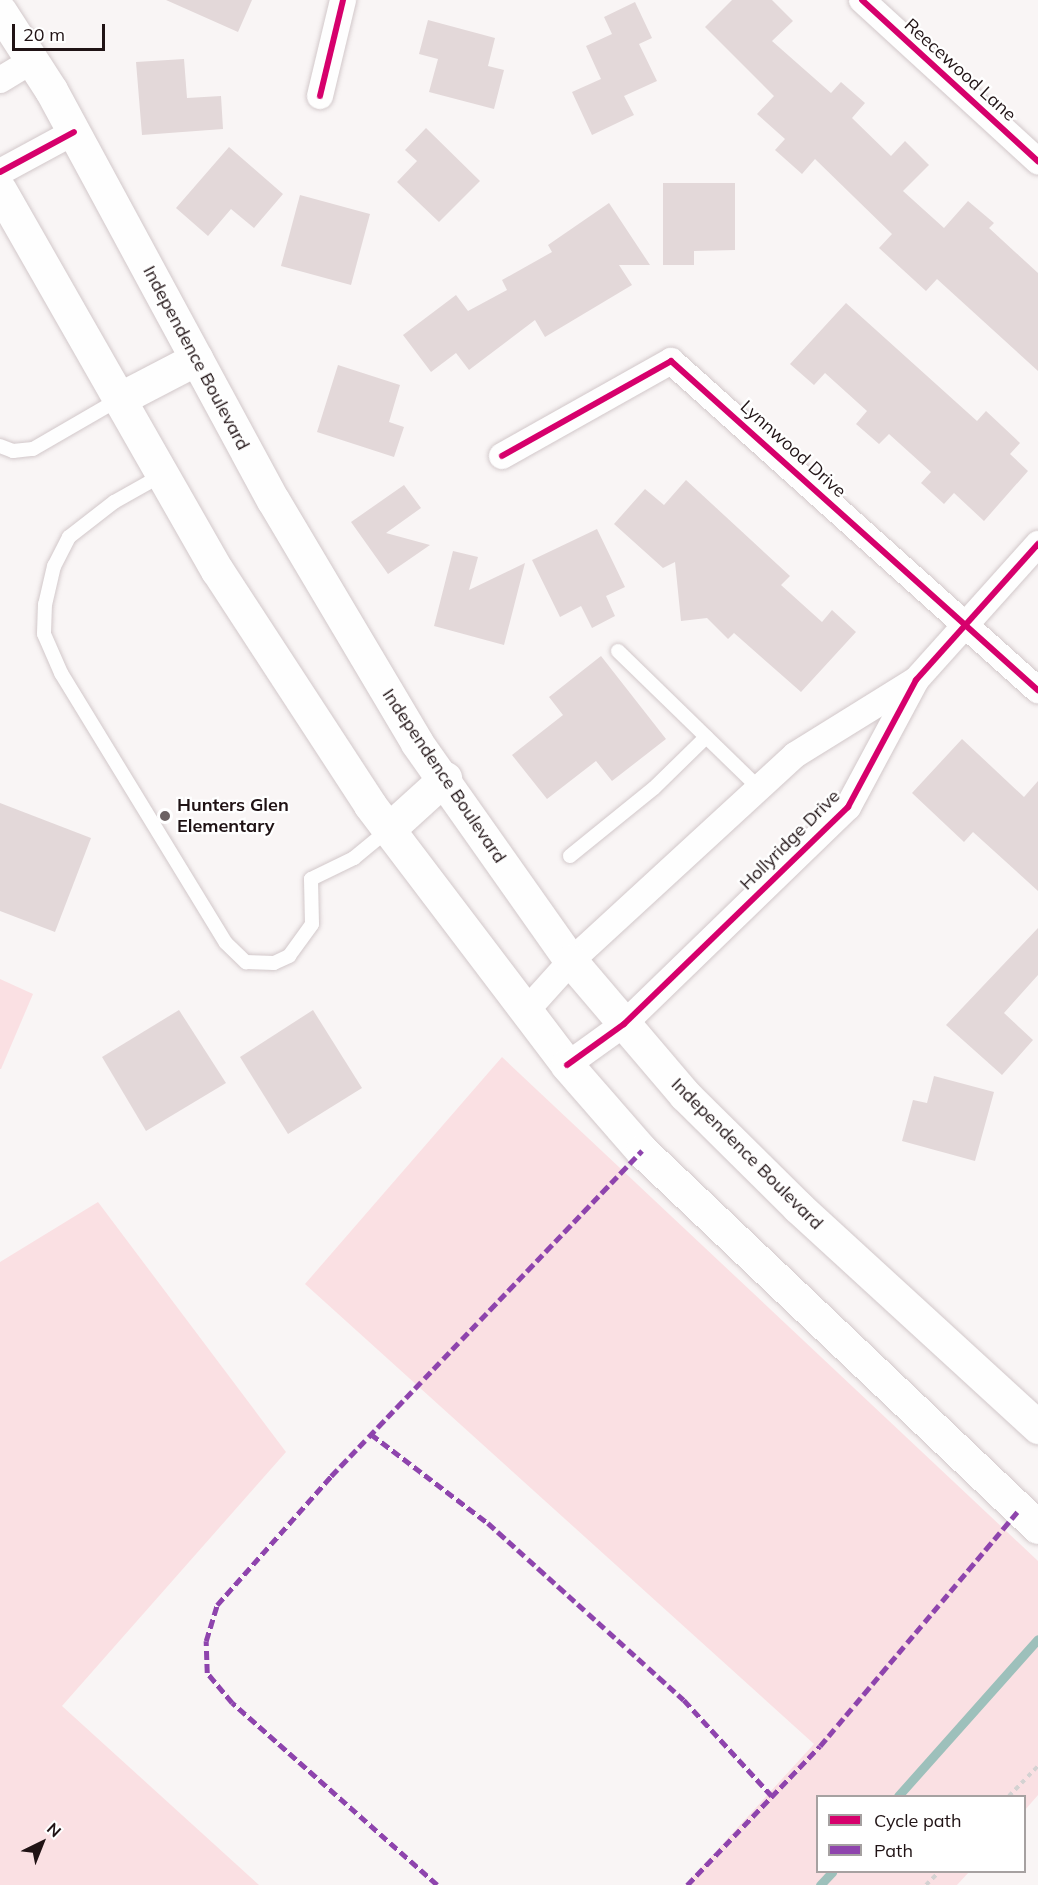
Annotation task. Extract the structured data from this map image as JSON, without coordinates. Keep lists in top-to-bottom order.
{
  "streets": {
    "main road": ["Independence Boulevard"],
    "street": ["Reecewood Lane", "Lynnwood Drive", "Hollyridge Drive"]
  },
  "crossings": [
    ["Independence Boulevard", "Hollyridge Drive"],
    ["Lynnwood Drive", "Hollyridge Drive"]
  ],
  "places": ["Hunters Glen Elementary"],
  "legend": ["Cycle path", "Path"],
  "scale_bar": "20 m",
  "north": "top right"
}
